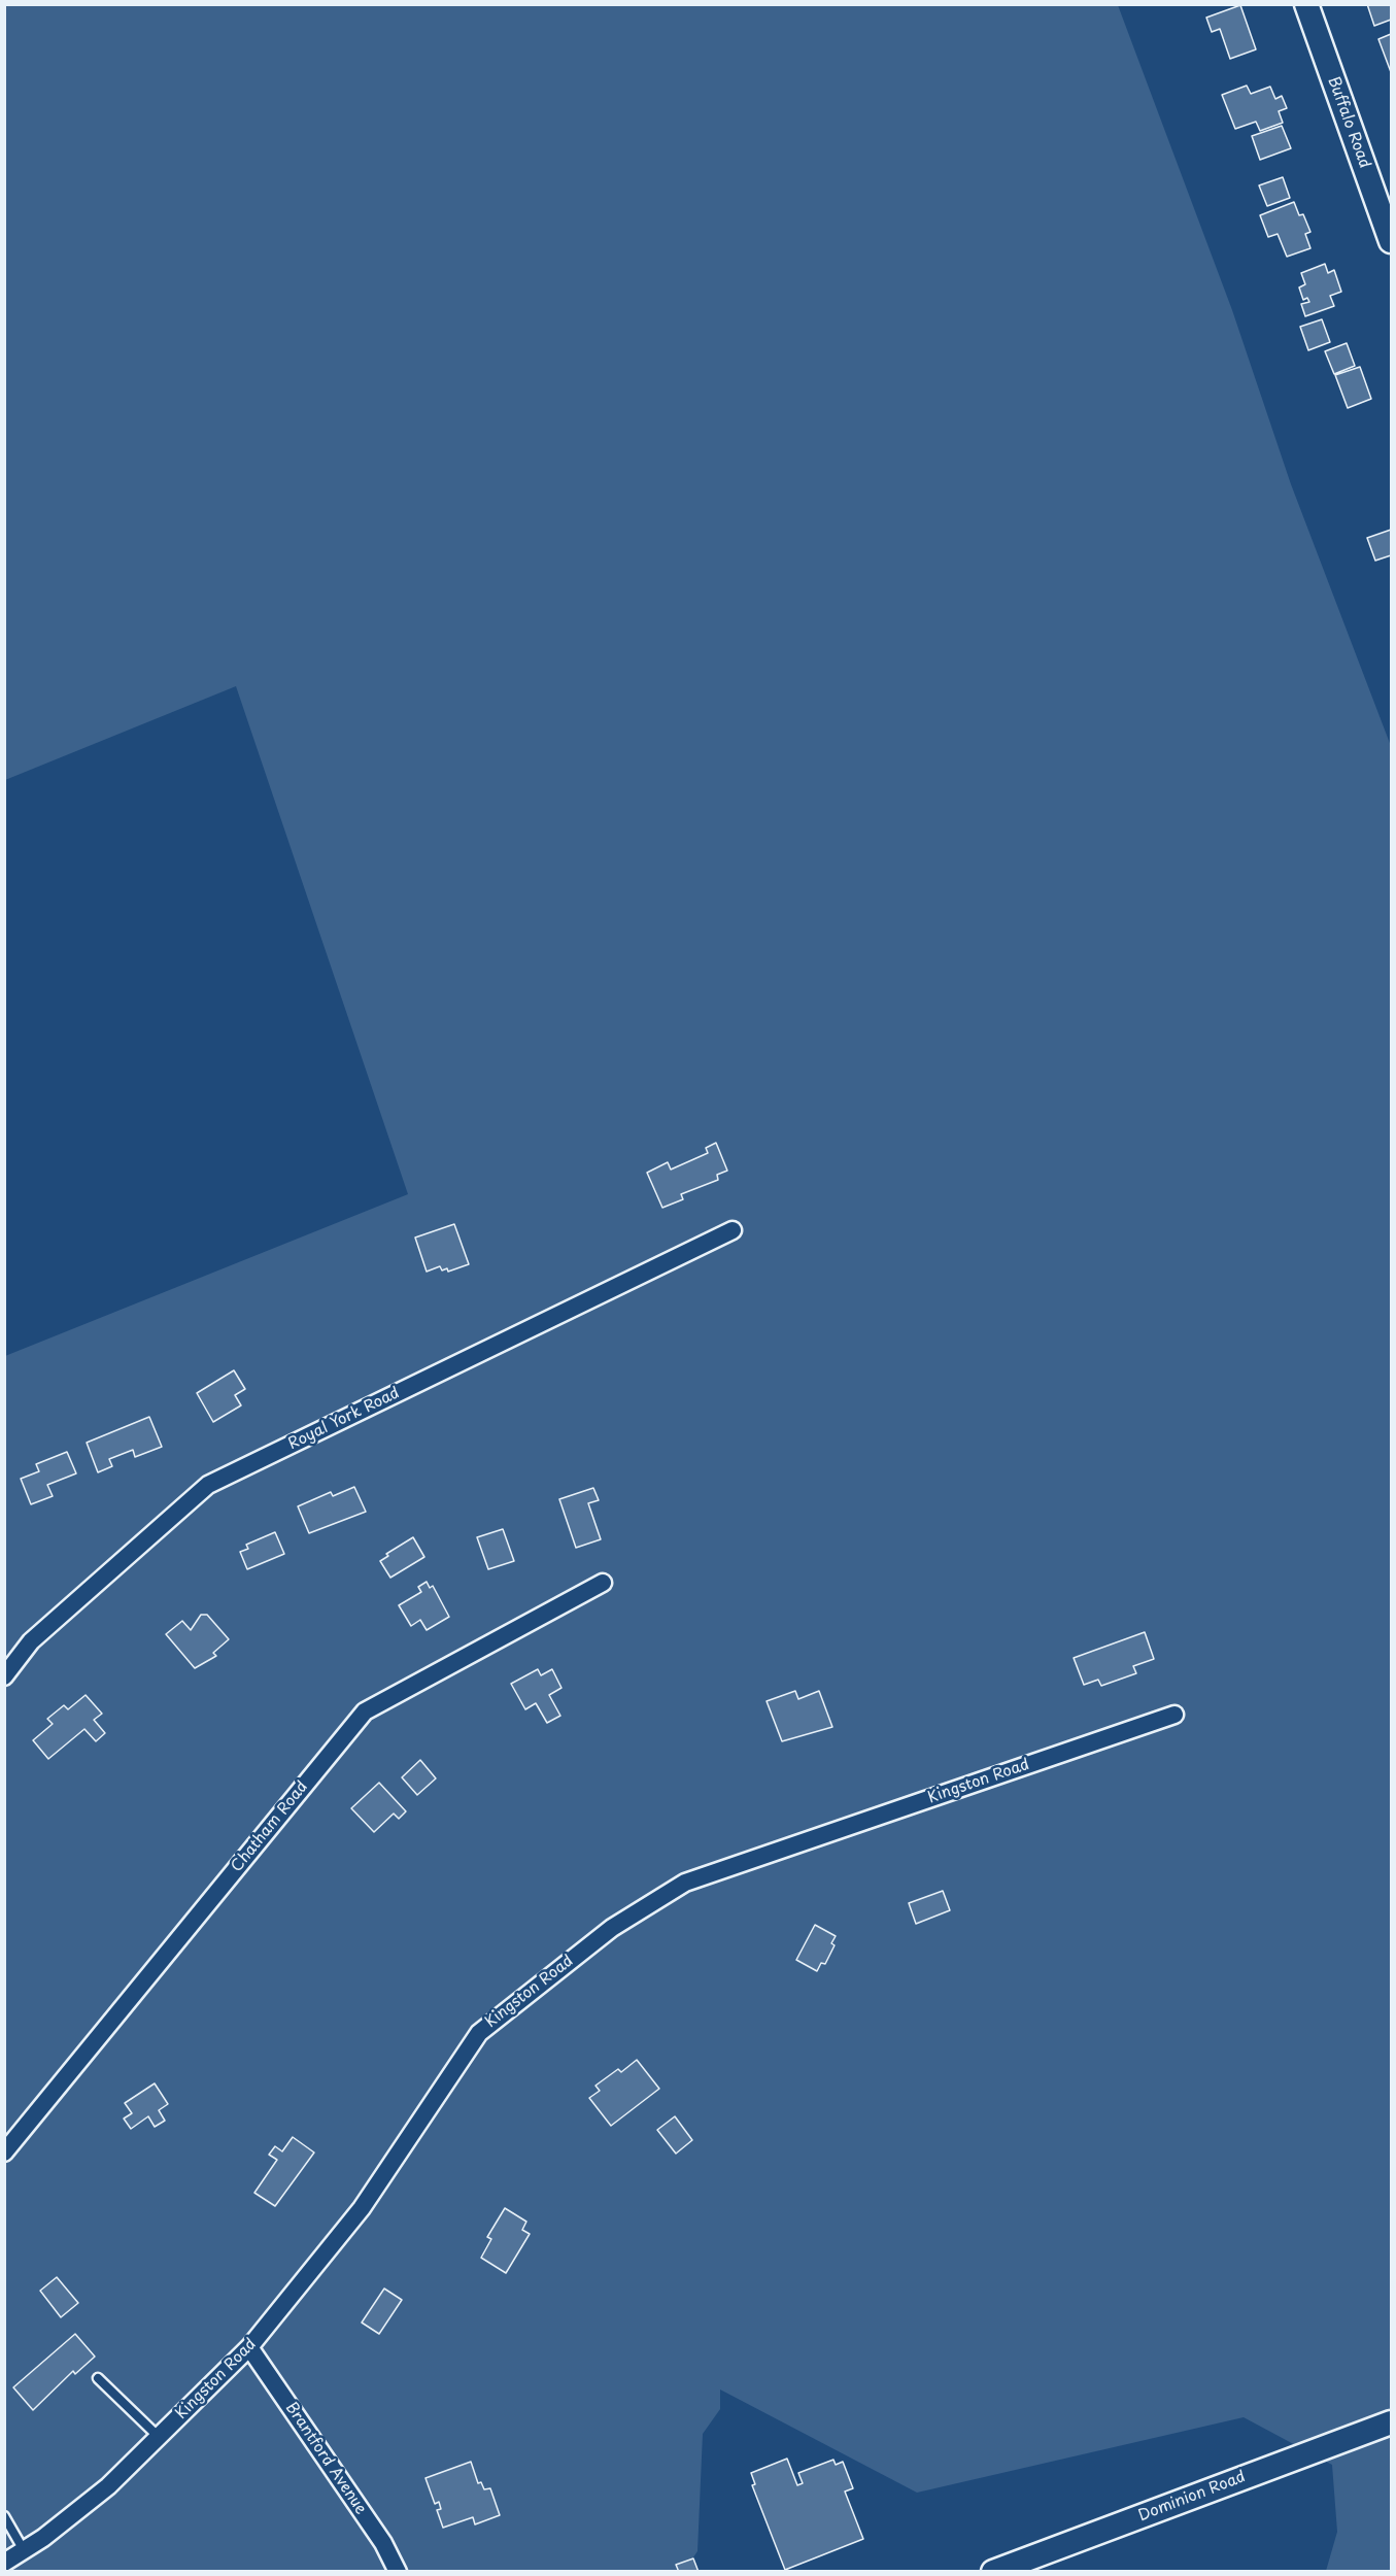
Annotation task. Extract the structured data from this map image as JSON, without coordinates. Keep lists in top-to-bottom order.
{
  "streets": {
    "main road": ["Buffalo Road", "Dominion Road"],
    "street": [
      "Royal York Road",
      "Kingston Road",
      "Chatham Road",
      "Brantford Avenue"
    ]
  },
  "crossings": [
    ["Kingston Road", "Brantford Avenue"]
  ]
}
